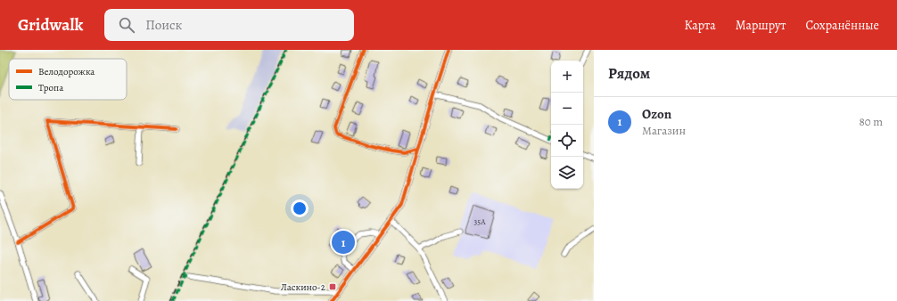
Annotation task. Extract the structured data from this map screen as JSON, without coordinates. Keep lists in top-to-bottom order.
{
  "places": {
    "transit": ["Ласкино-2"]
  },
  "house_numbers": ["35А"],
  "legend": ["Велодорожка", "Тропа"],
  "page": {
    "header": "Gridwalk",
    "search": "Поиск",
    "nav": ["Карта", "Маршрут", "Сохранённые"],
    "heading": "Рядом",
    "map_buttons": ["+", "−"],
    "list": [
      {
        "mark": "1",
        "name": "Ozon",
        "note": "Магазин",
        "value": "80 m"
      }
    ],
    "pins": "1"
  }
}
